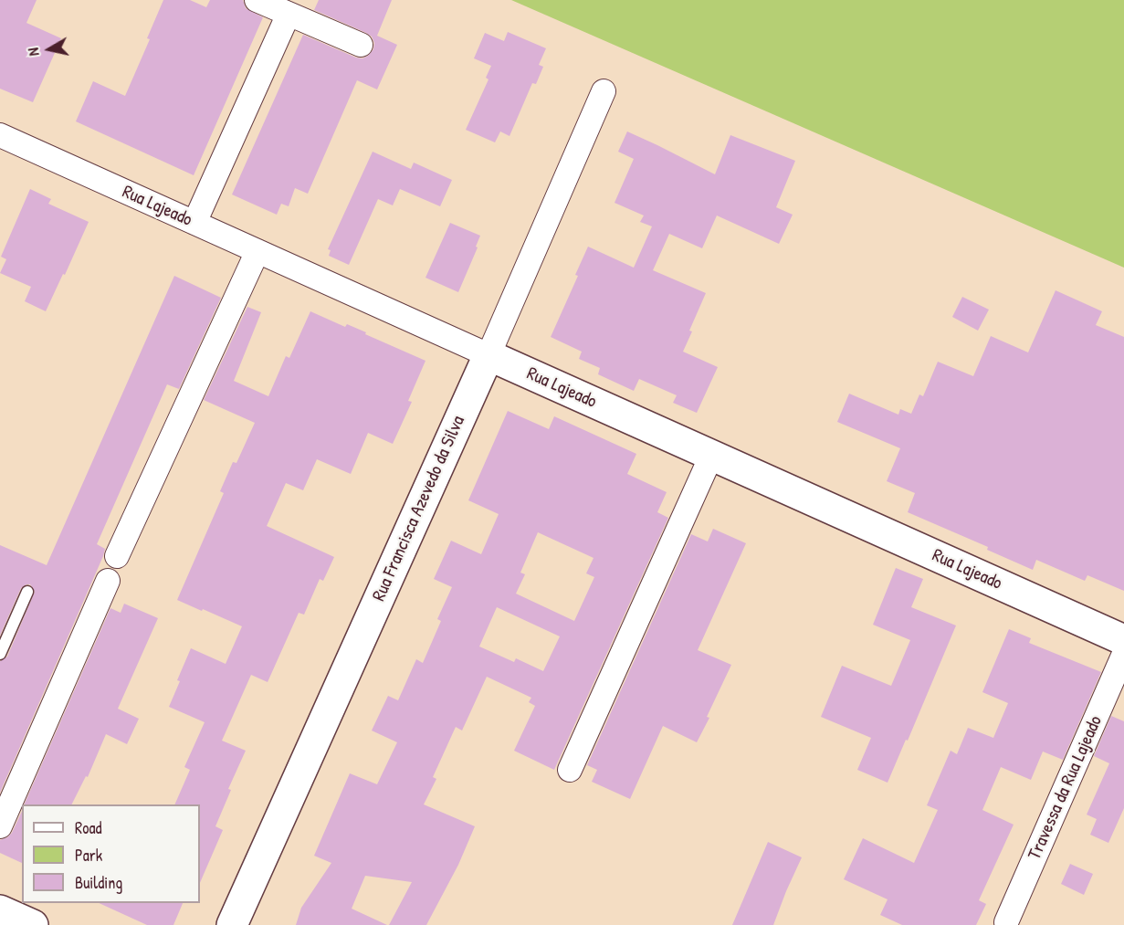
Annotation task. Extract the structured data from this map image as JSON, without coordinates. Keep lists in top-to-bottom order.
{
  "streets": {
    "street": ["Rua Lajeado", "Rua Francisca Azevedo da Silva", "Travessa da Rua Lajeado"]
  },
  "crossings": [
    ["Rua Lajeado", "Rua Francisca Azevedo da Silva"]
  ],
  "legend": ["Road", "Park", "Building"],
  "north": "left"
}
